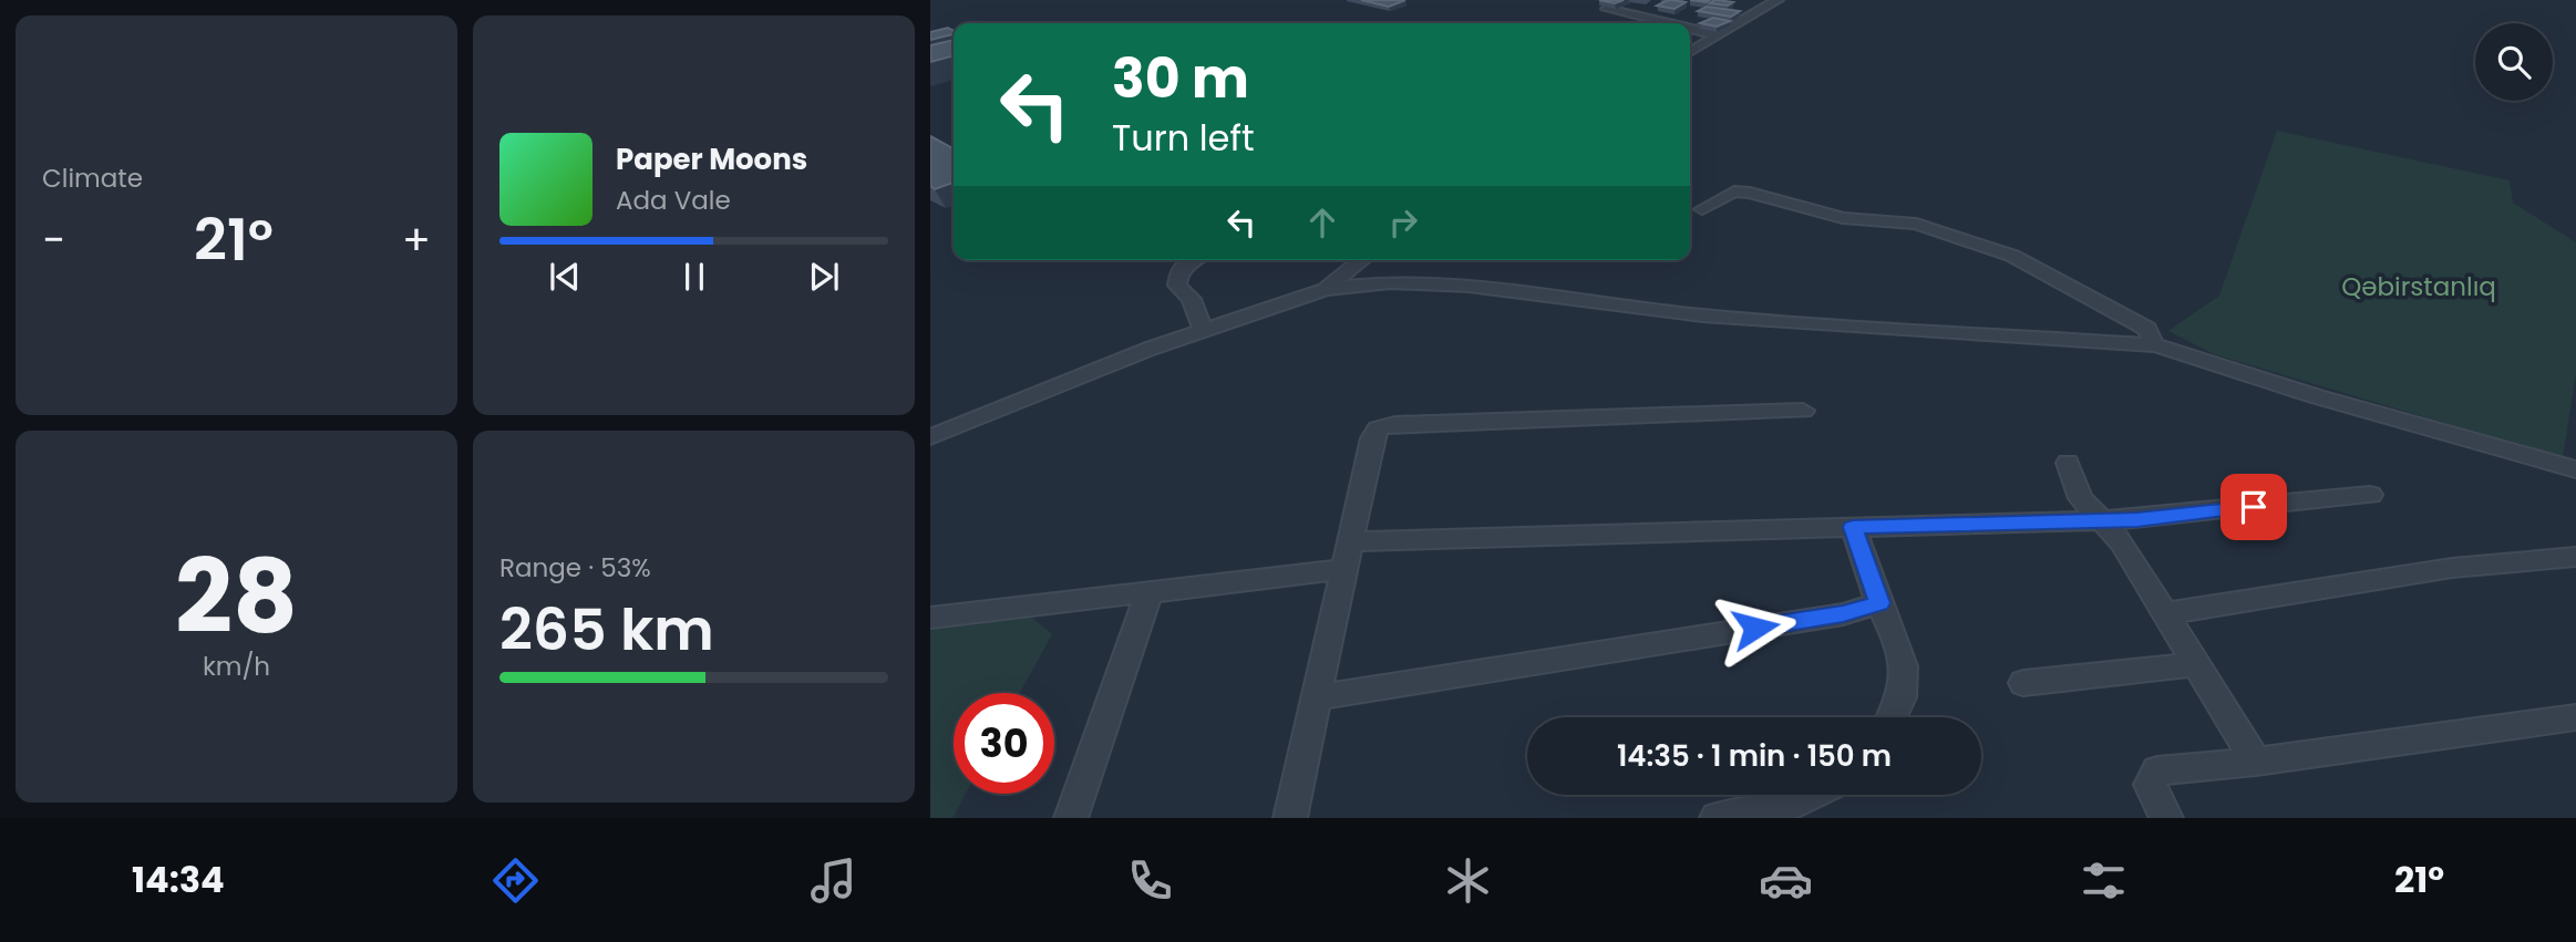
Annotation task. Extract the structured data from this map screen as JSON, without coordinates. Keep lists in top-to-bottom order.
{
  "parks": ["Qəbirstanlıq"],
  "page": {
    "tile": [
      "Climate",
      ["28", "km/h"],
      ["Range · 53%", "265 km"]
    ],
    "turn": ["30 m", "Turn left"],
    "song": ["Paper Moons", "Ada Vale"],
    "heat": ["−", "21°", "+"],
    "limit": "30",
    "trip": "14:35 · 1 min · 150 m",
    "tabs": ["14:34", "21°"]
  }
}
